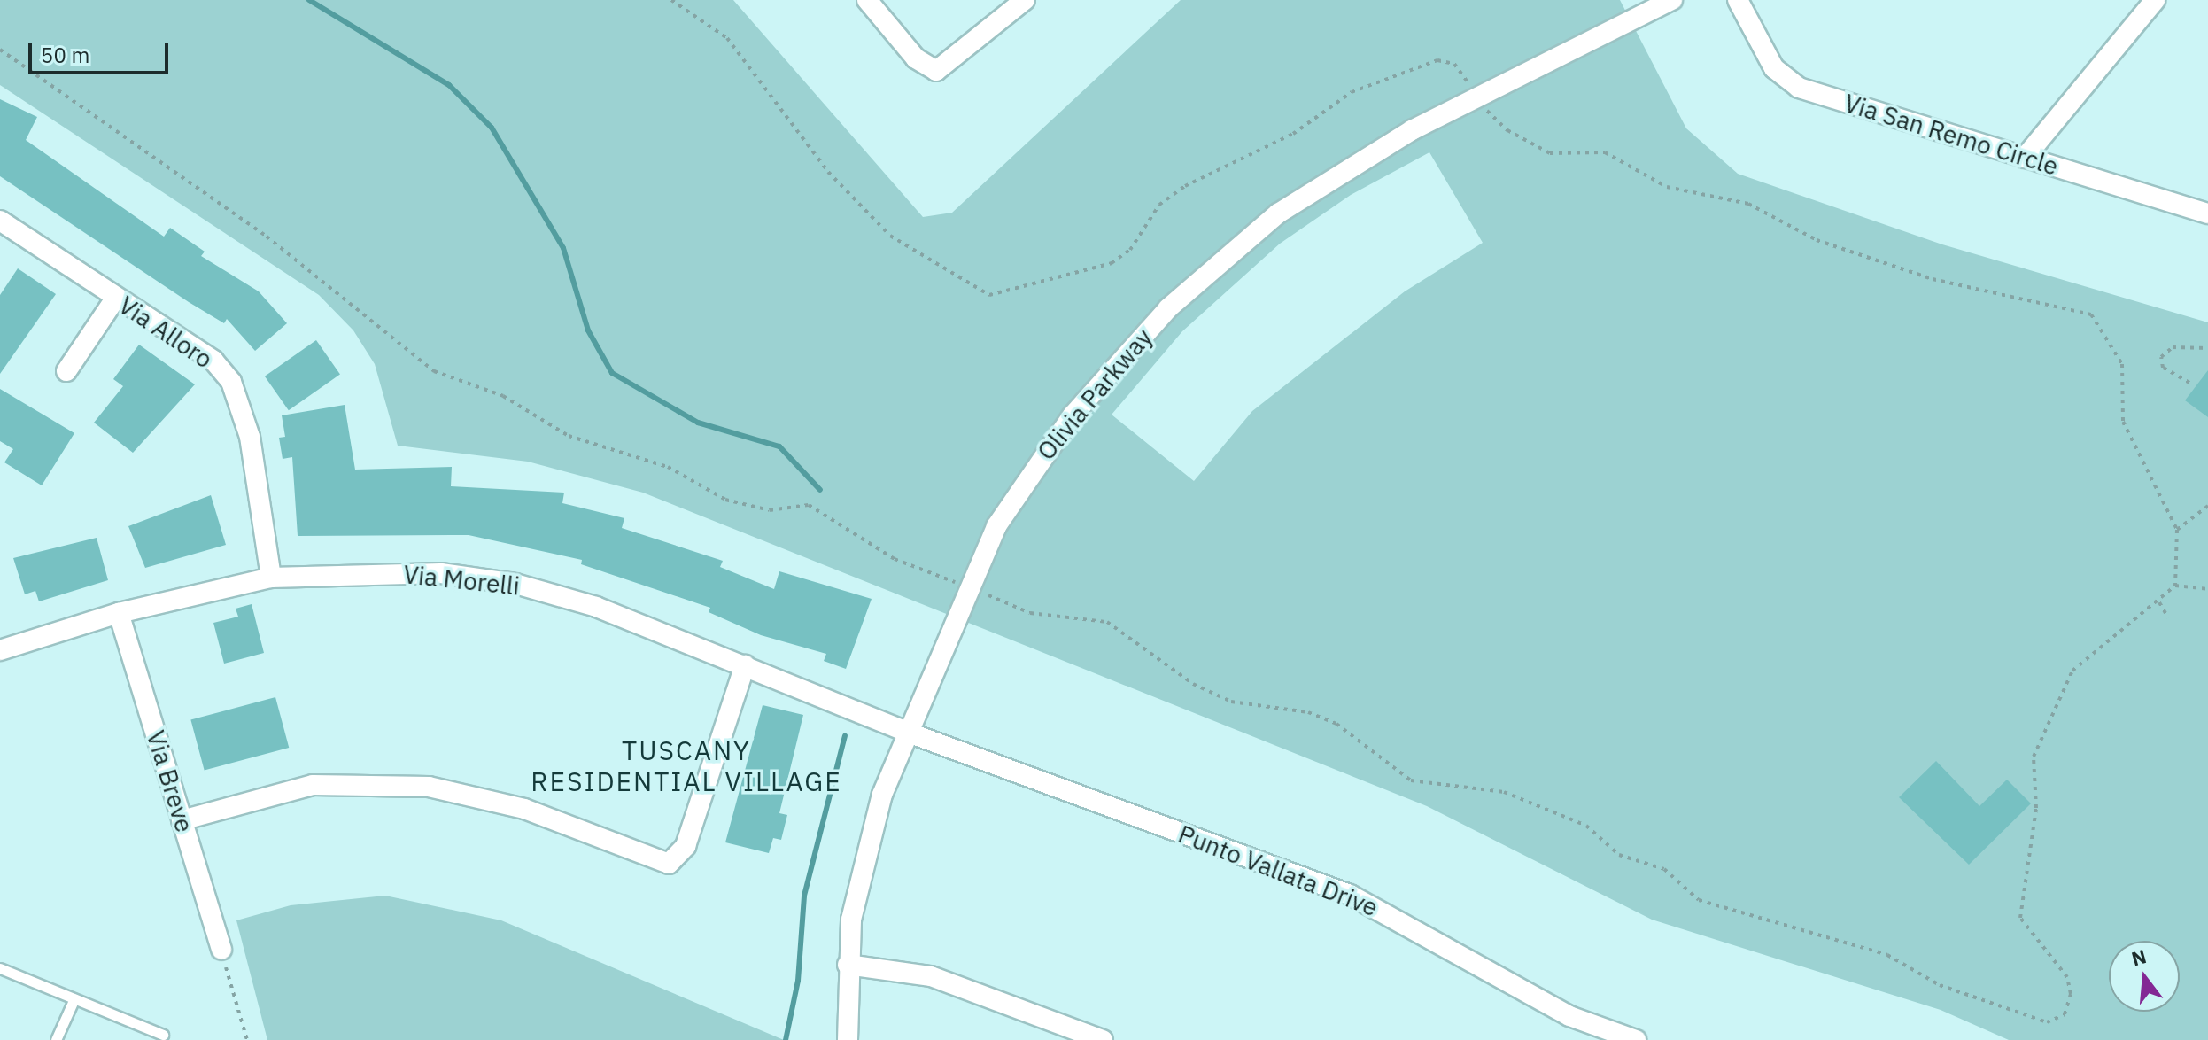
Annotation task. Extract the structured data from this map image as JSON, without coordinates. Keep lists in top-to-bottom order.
{
  "streets": {
    "street": [
      "Via San Remo Circle",
      "Via Alloro",
      "Olivia Parkway",
      "Via Morelli",
      "Via Breve",
      "Punto Vallata Drive"
    ]
  },
  "crossings": [
    ["Via Alloro", "Via Morelli"],
    ["Olivia Parkway", "Via Morelli"],
    ["Olivia Parkway", "Punto Vallata Drive"],
    ["Via Morelli", "Via Breve"],
    ["Via Morelli", "Punto Vallata Drive"]
  ],
  "districts": ["TUSCANY RESIDENTIAL VILLAGE"],
  "scale_bar": "50 m",
  "north": "top"
}
